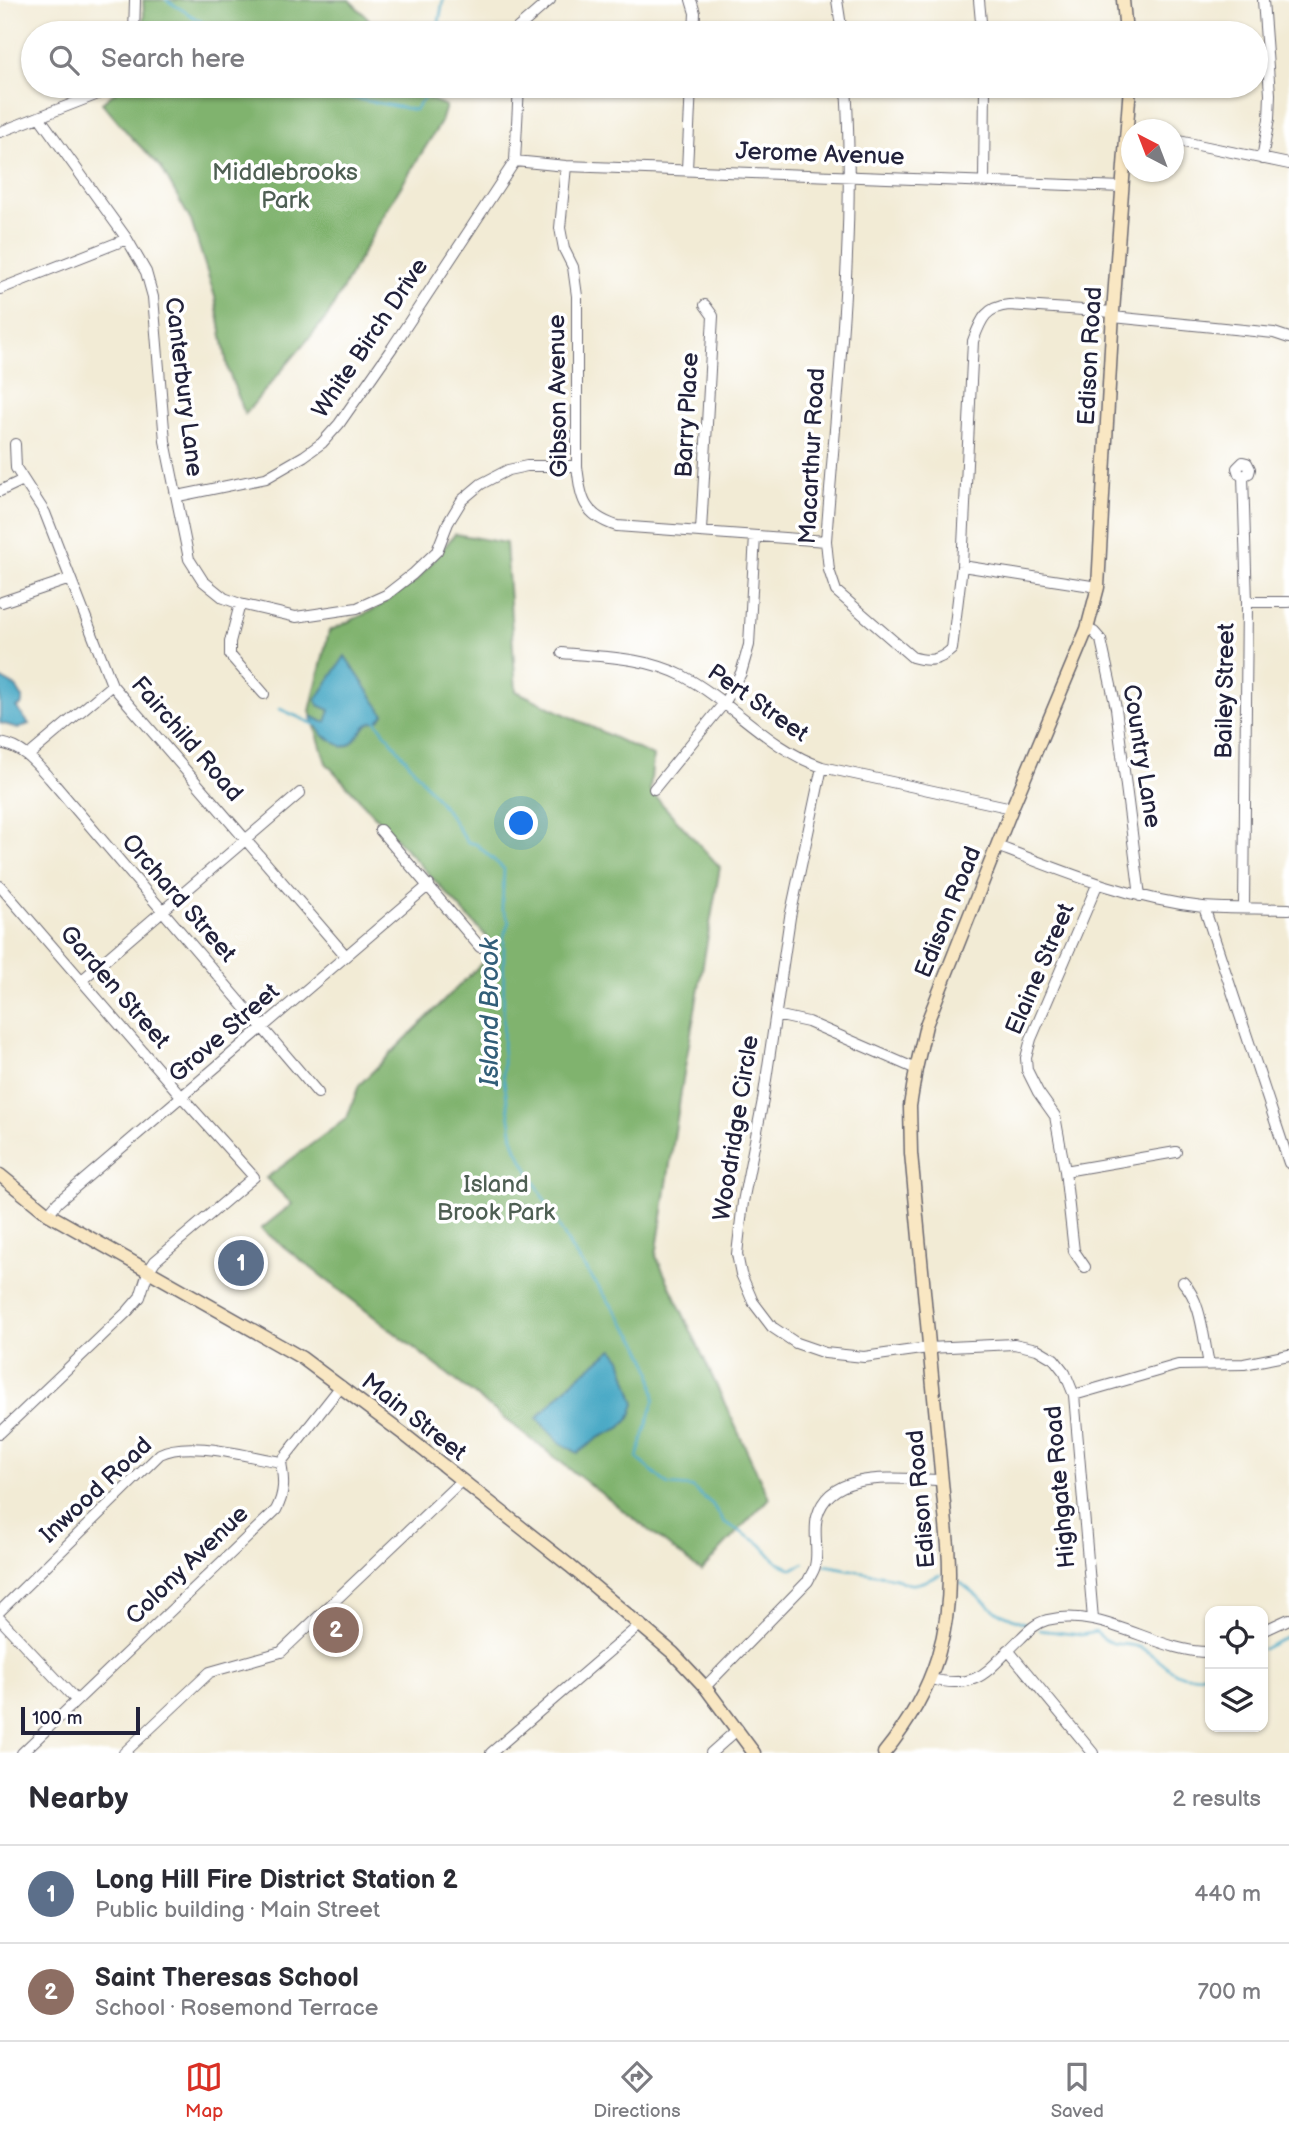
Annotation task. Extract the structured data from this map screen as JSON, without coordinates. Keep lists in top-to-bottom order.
{
  "streets": {
    "street": [
      "Jerome Avenue",
      "White Birch Drive",
      "Edison Road",
      "Canterbury Lane",
      "Gibson Avenue",
      "Barry Place",
      "Macarthur Road",
      "Bailey Street",
      "Pert Street",
      "Fairchild Road",
      "Country Lane",
      "Orchard Street",
      "Elaine Street",
      "Garden Street",
      "Grove Street",
      "Woodridge Circle",
      "Main Street",
      "Highgate Road",
      "Inwood Road",
      "Colony Avenue"
    ]
  },
  "crossings": [
    ["Jerome Avenue", "White Birch Drive"],
    ["Jerome Avenue", "Edison Road"],
    ["Jerome Avenue", "Gibson Avenue"],
    ["Jerome Avenue", "Macarthur Road"],
    ["White Birch Drive", "Canterbury Lane"],
    ["Edison Road", "Macarthur Road"],
    ["Edison Road", "Pert Street"],
    ["Edison Road", "Country Lane"],
    ["Edison Road", "Woodridge Circle"],
    ["Edison Road", "Highgate Road"],
    ["Canterbury Lane", "Gibson Avenue"],
    ["Gibson Avenue", "Barry Place"],
    ["Gibson Avenue", "Macarthur Road"],
    ["Pert Street", "Woodridge Circle"],
    ["Fairchild Road", "Grove Street"],
    ["Orchard Street", "Grove Street"],
    ["Garden Street", "Grove Street"],
    ["Garden Street", "Main Street"],
    ["Grove Street", "Main Street"],
    ["Woodridge Circle", "Highgate Road"],
    ["Inwood Road", "Colony Avenue"]
  ],
  "water": ["Island Brook"],
  "parks": ["Middlebrooks Park", "Island Brook Park"],
  "scale_bar": "100 m",
  "north": "top left",
  "page": {
    "search": "Search here",
    "pins": ["1", "2"],
    "scale": "100 m",
    "heading": ["Nearby", "2 results"],
    "list": [
      {
        "mark": "1",
        "name": "Long Hill Fire District Station 2",
        "note": "Public building · Main Street",
        "value": "440 m"
      },
      {
        "mark": "2",
        "name": "Saint Theresas School",
        "note": "School · Rosemond Terrace",
        "value": "700 m"
      }
    ],
    "nav": ["Map", "Directions", "Saved"]
  }
}
